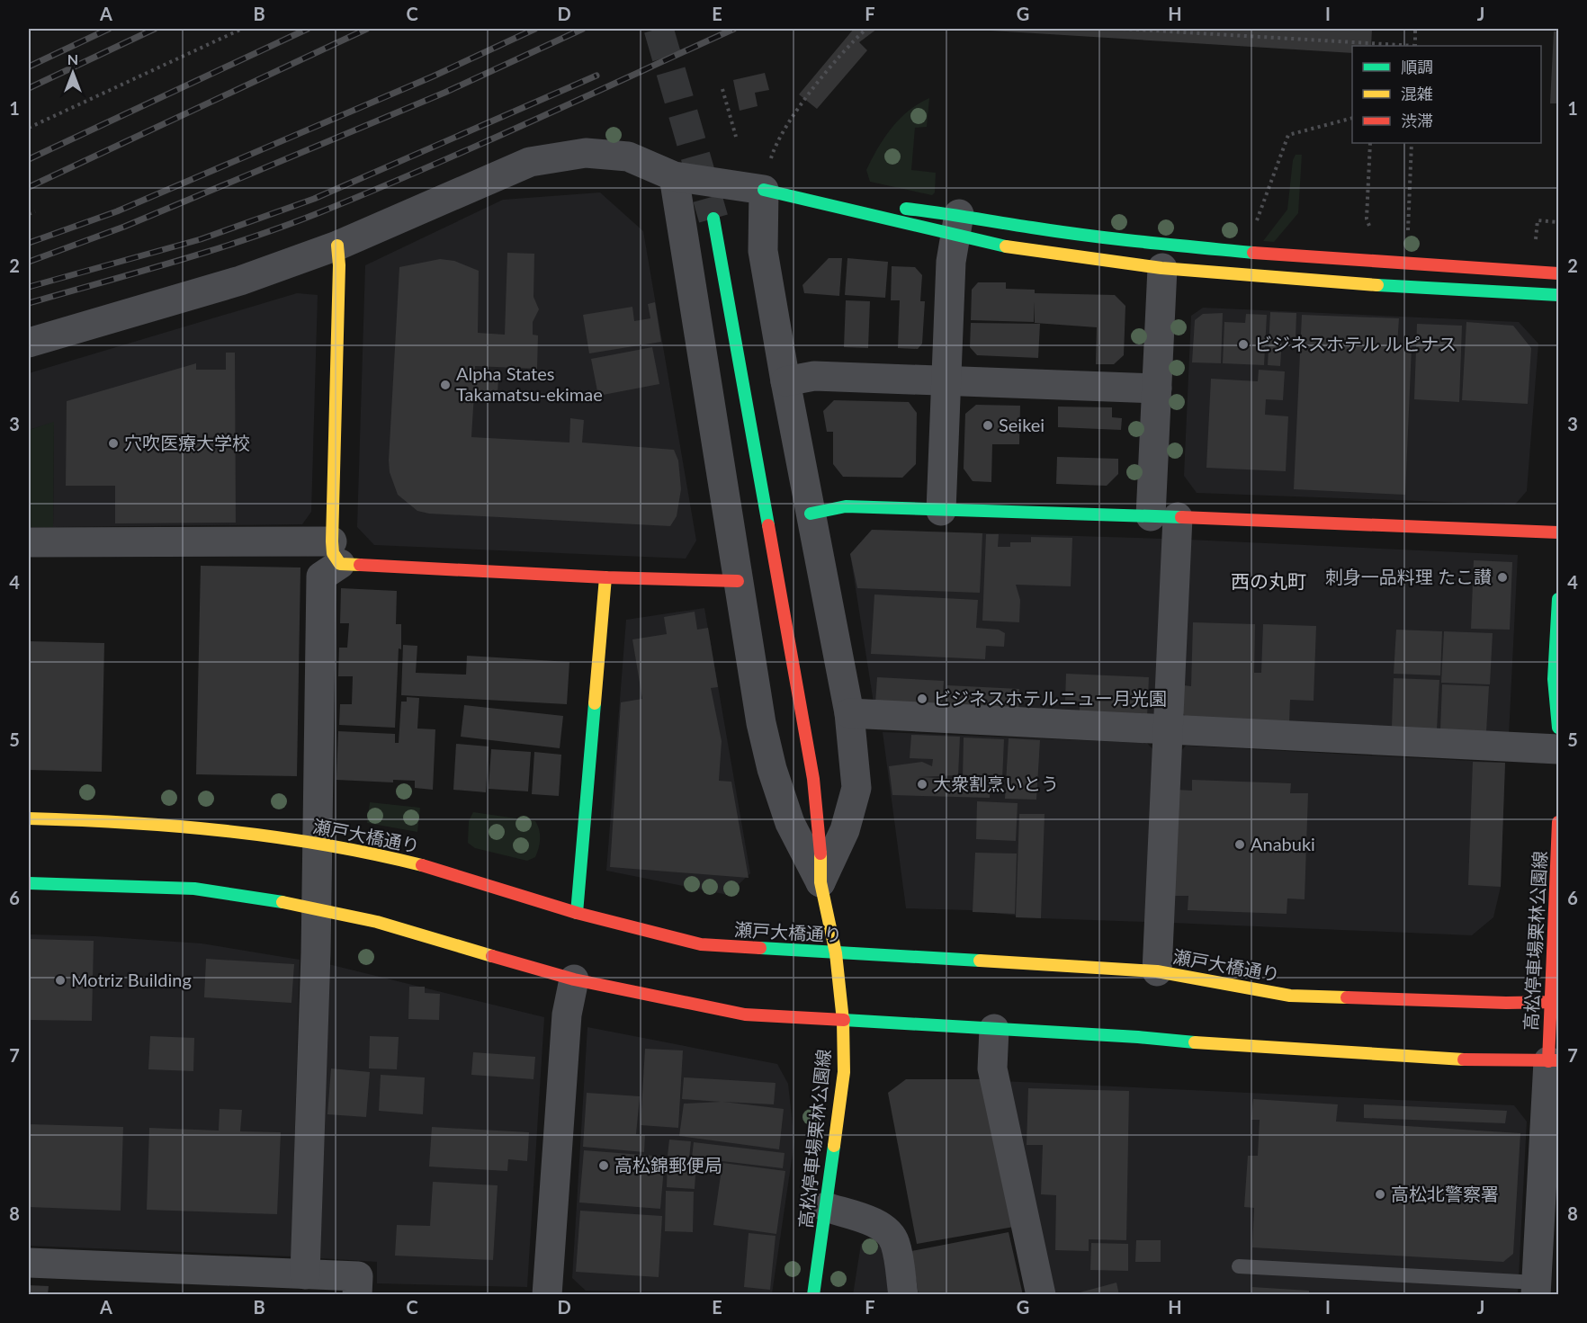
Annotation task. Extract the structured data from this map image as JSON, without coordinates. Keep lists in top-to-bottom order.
{
  "streets": {
    "street": ["瀬戸大橋通り", "高松停車場栗林公園線"]
  },
  "crossings": [
    ["瀬戸大橋通り", "高松停車場栗林公園線"]
  ],
  "districts": ["西の丸町"],
  "places": [
    "ビジネスホテル ルピナス",
    "Alpha States Takamatsu-ekimae",
    "Seikei",
    "穴吹医療大学校",
    "刺身一品料理 たこ讃",
    "ビジネスホテルニュー月光園",
    "大衆割烹いとう",
    "Anabuki",
    "Motriz Building",
    "高松錦郵便局",
    "高松北警察署"
  ],
  "legend": ["順調", "混雑", "渋滞"],
  "north": "top",
  "grid": {
    "columns": [
      "A",
      "B",
      "C",
      "D",
      "E",
      "F",
      "G",
      "H",
      "I",
      "J"
    ],
    "rows": [
      "1",
      "2",
      "3",
      "4",
      "5",
      "6",
      "7",
      "8"
    ]
  }
}
